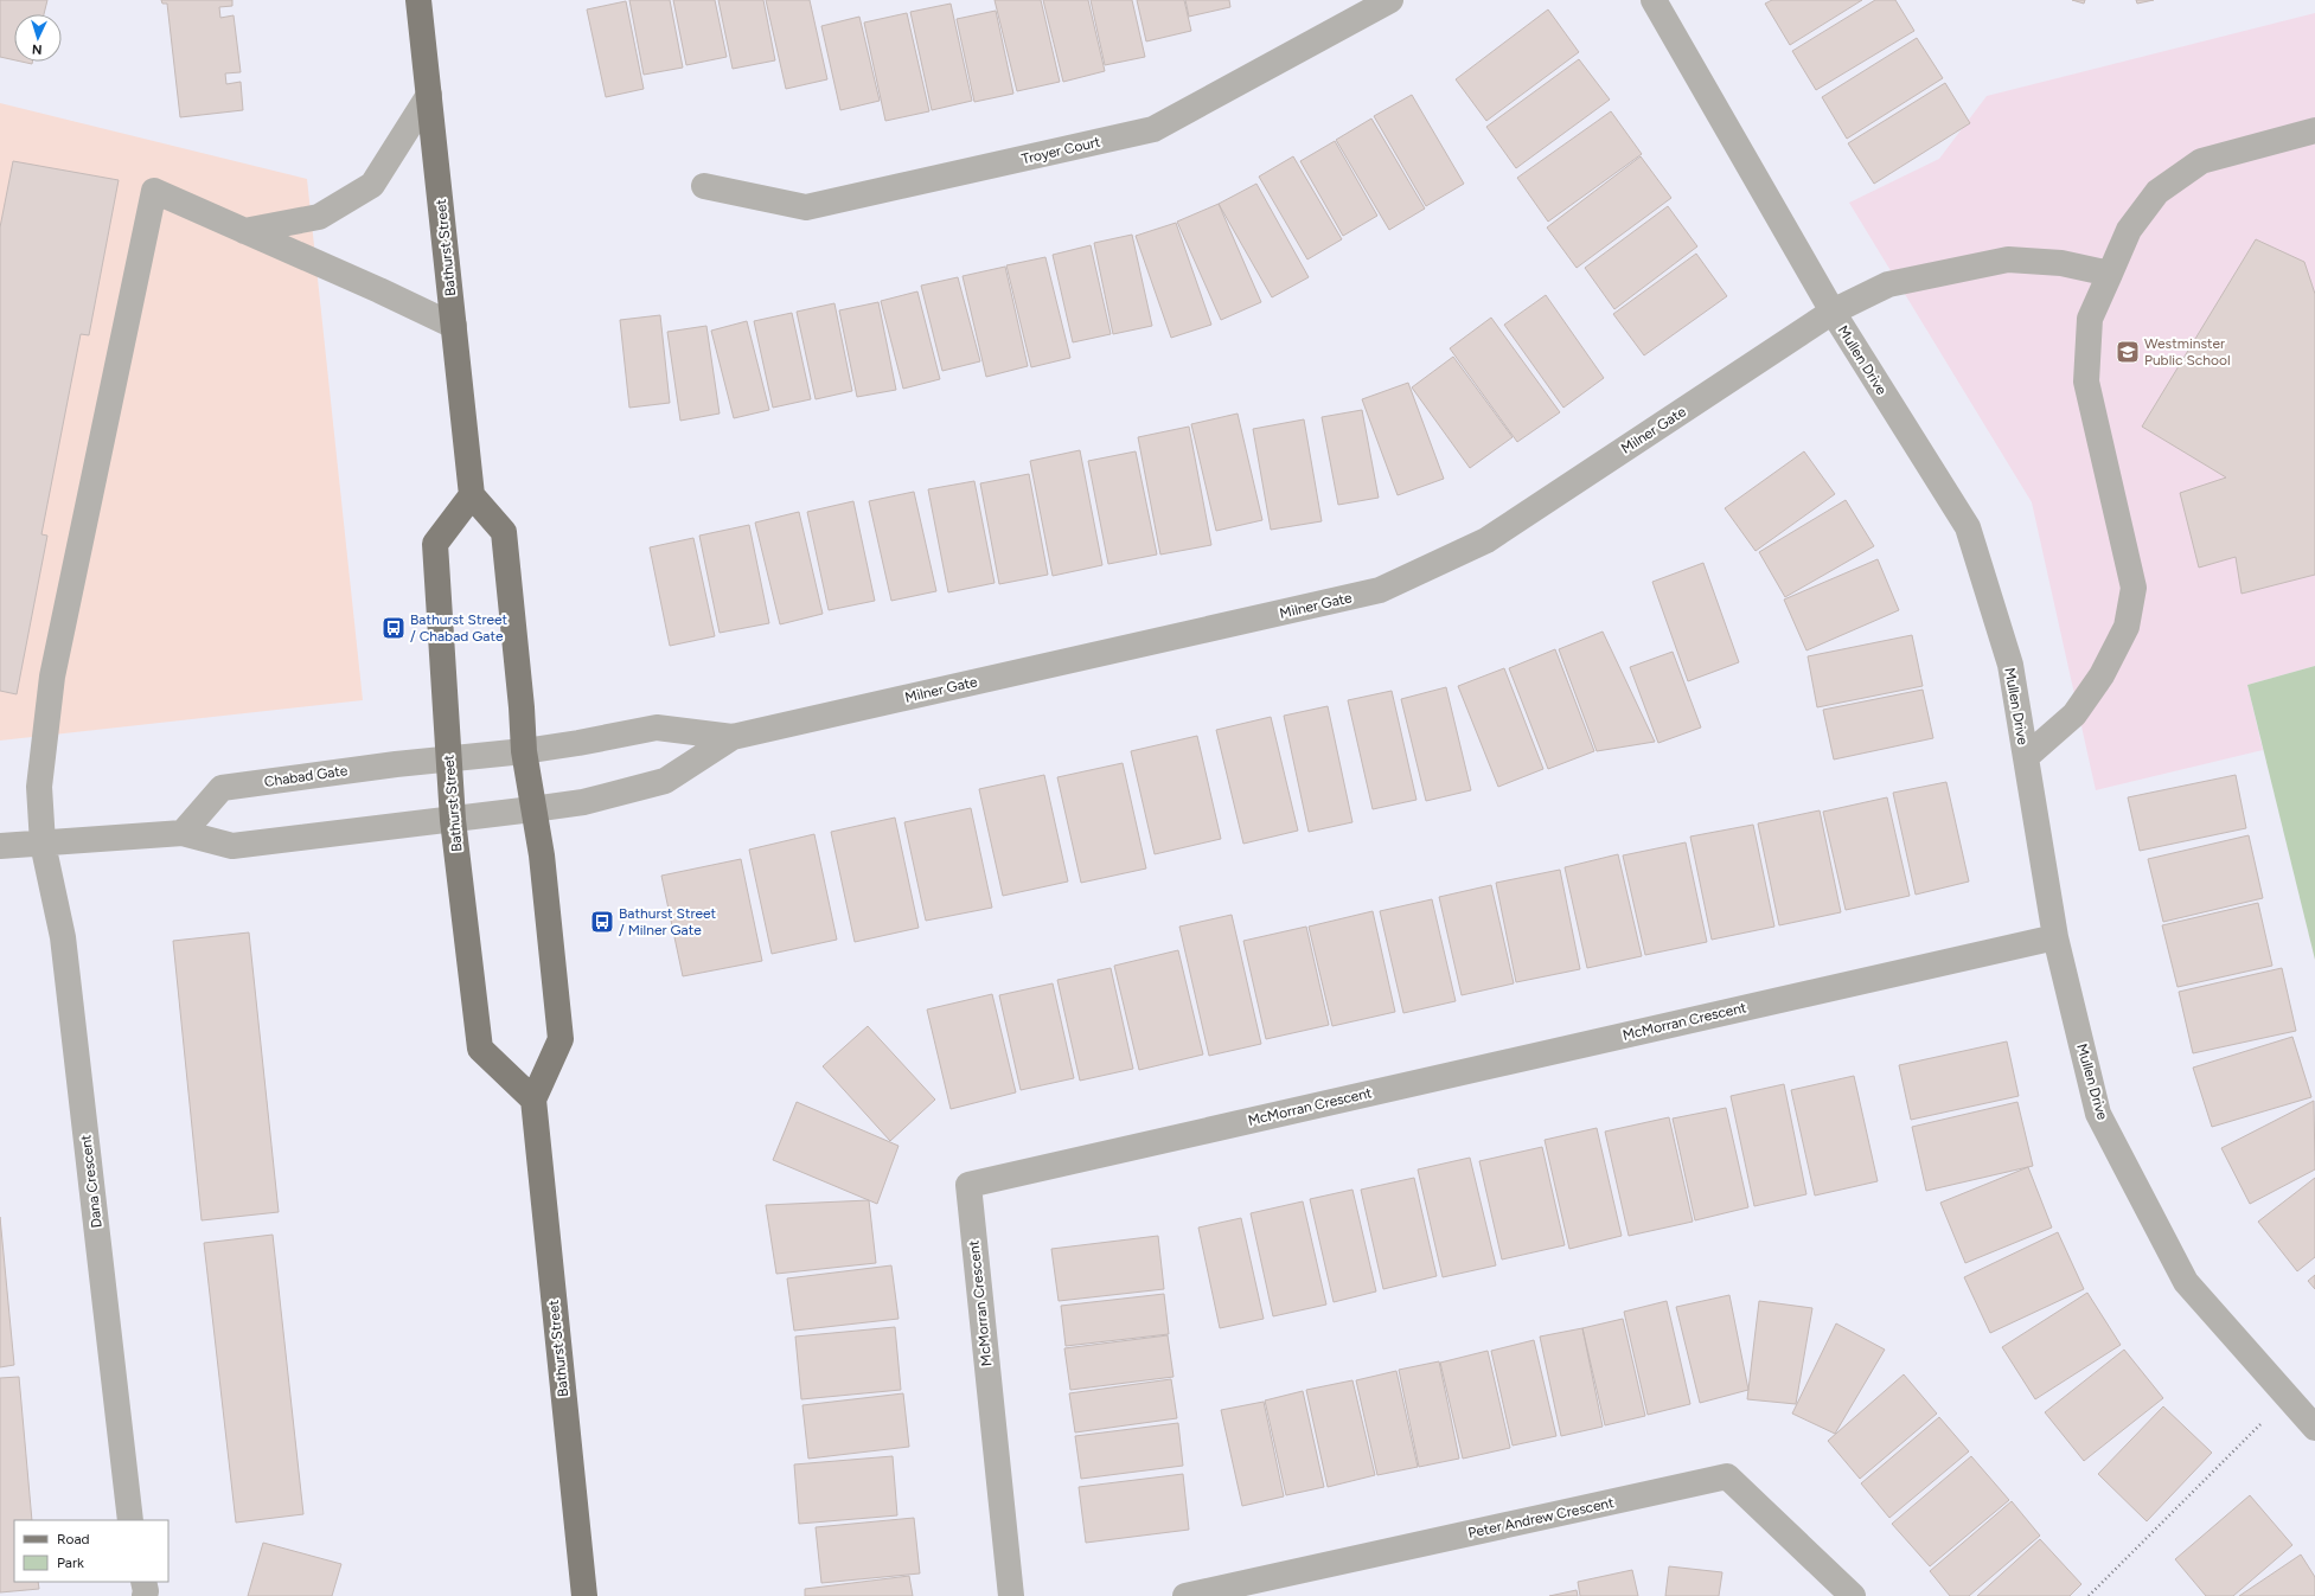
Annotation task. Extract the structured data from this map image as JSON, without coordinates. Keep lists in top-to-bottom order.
{
  "streets": {
    "main road": ["Bathurst Street"],
    "street": [
      "Troyer Court",
      "Mullen Drive",
      "Milner Gate",
      "Chabad Gate",
      "McMorran Crescent",
      "Dana Crescent",
      "Peter Andrew Crescent"
    ]
  },
  "crossings": [
    ["Bathurst Street", "Milner Gate"],
    ["Bathurst Street", "Chabad Gate"],
    ["Mullen Drive", "Milner Gate"],
    ["Mullen Drive", "McMorran Crescent"],
    ["Milner Gate", "Chabad Gate"]
  ],
  "places": {
    "school or university": ["Westminster Public School"],
    "bus stop": ["Bathurst Street / Chabad Gate", "Bathurst Street / Milner Gate"]
  },
  "legend": ["Road", "Park"],
  "north": "bottom"
}
